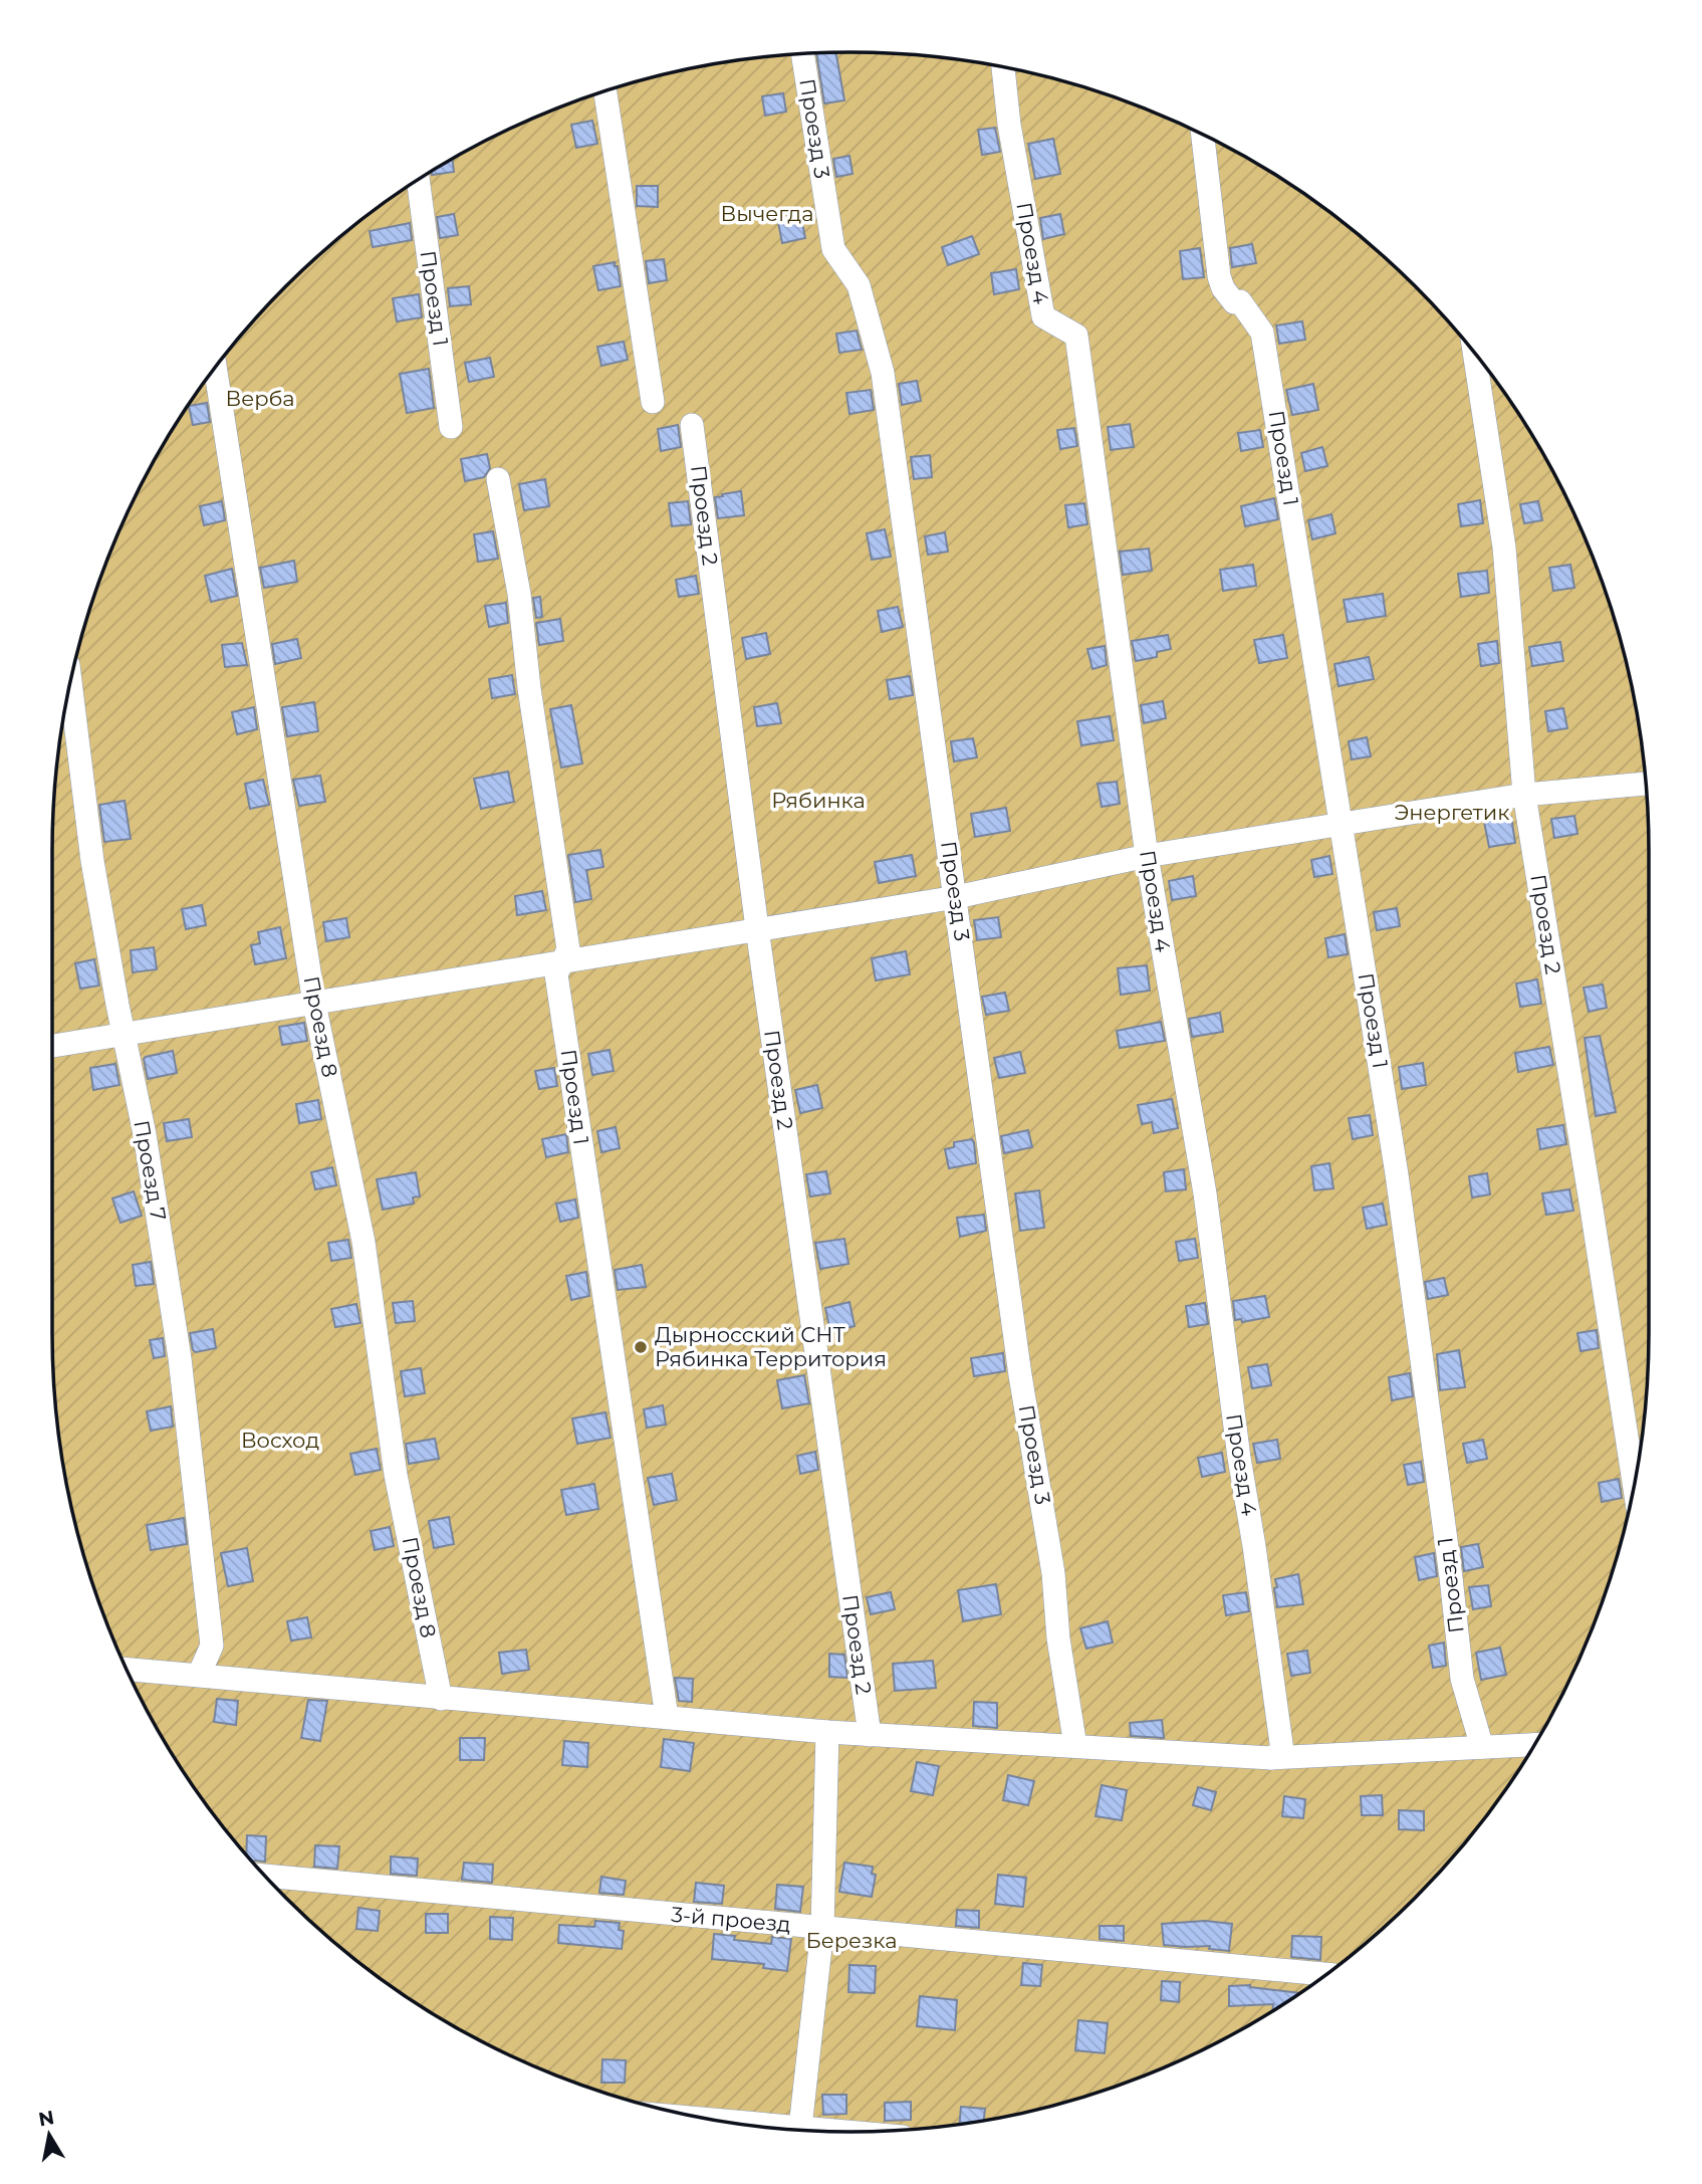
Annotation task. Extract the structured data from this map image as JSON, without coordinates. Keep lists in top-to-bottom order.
{
  "streets": {
    "street": [
      "Проезд 3",
      "Проезд 4",
      "Проезд 1",
      "Проезд 2",
      "Проезд 8",
      "Проезд 7",
      "3-й проезд"
    ]
  },
  "parks": [
    "Вычегда",
    "Верба",
    "Рябинка",
    "Энергетик",
    "Восход",
    "Березка"
  ],
  "places": ["Дырносский СНТ Рябинка Территория"],
  "north": "top"
}
